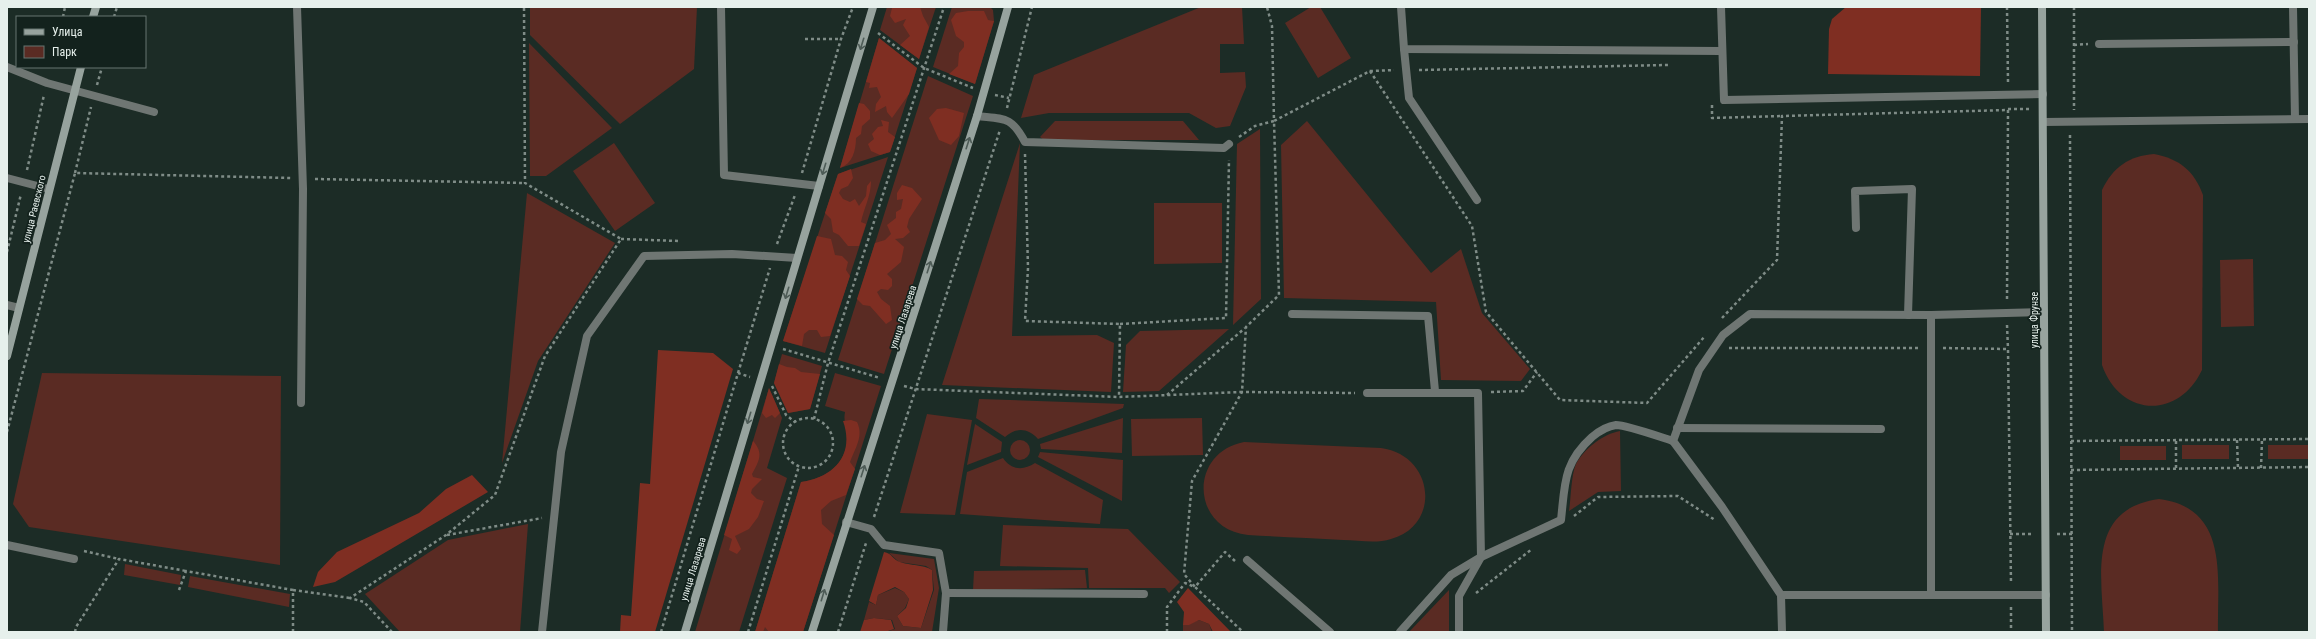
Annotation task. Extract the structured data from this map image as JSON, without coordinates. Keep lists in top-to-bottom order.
{
  "streets": {
    "main road": ["улица Раевского", "улица Лазарева", "улица Фрунзе"]
  },
  "legend": ["Улица", "Парк"]
}
